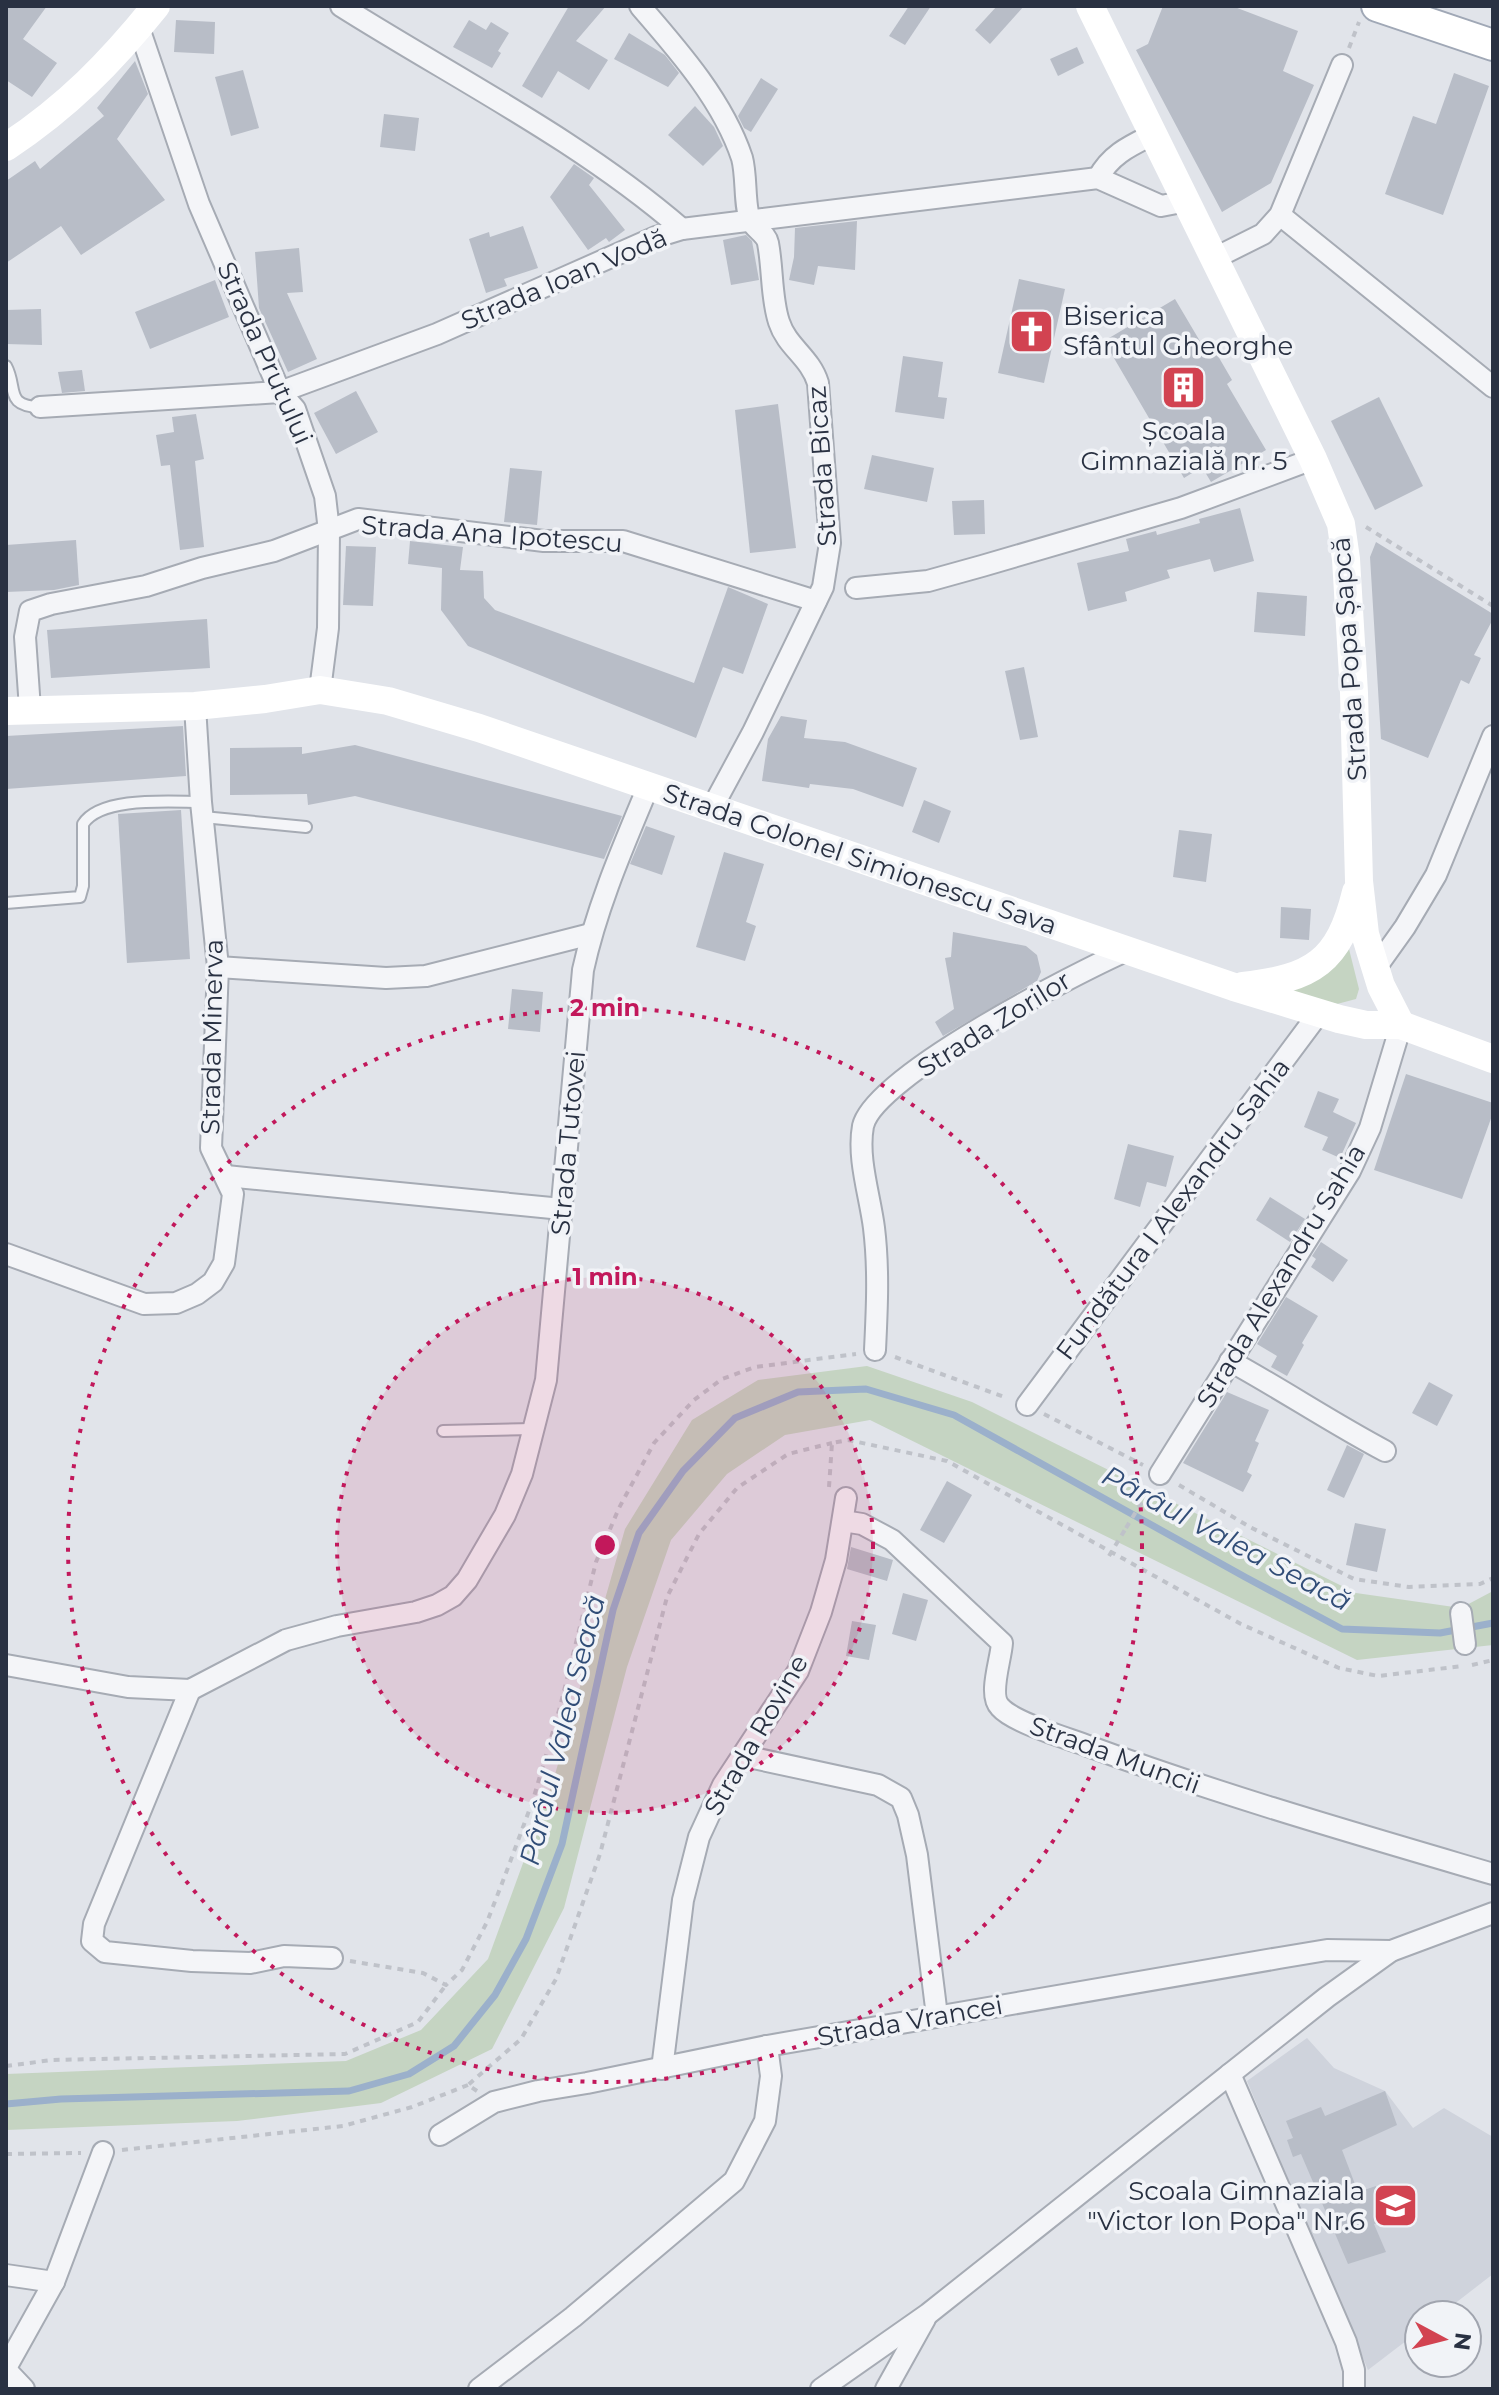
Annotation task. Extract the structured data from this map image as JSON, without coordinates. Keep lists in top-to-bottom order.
{
  "streets": {
    "main road": ["Strada Popa Șapcă", "Strada Colonel Simionescu Sava"],
    "street": [
      "Strada Ioan Vodă",
      "Strada Prutului",
      "Strada Bicaz",
      "Strada Ana Ipotescu",
      "Strada Zorilor",
      "Strada Minerva",
      "Strada Tutovei",
      "Fundătura I Alexandru Sahia",
      "Strada Alexandru Sahia",
      "Strada Rovine",
      "Strada Muncii",
      "Strada Vrancei"
    ]
  },
  "crossings": [
    ["Strada Ioan Vodă", "Strada Prutului"],
    ["Strada Ioan Vodă", "Strada Bicaz"],
    ["Strada Prutului", "Strada Ana Ipotescu"],
    ["Strada Prutului", "Strada Colonel Simionescu Sava"],
    ["Strada Bicaz", "Strada Ana Ipotescu"],
    ["Strada Bicaz", "Strada Colonel Simionescu Sava"],
    ["Strada Ana Ipotescu", "Strada Colonel Simionescu Sava"],
    ["Strada Popa Șapcă", "Strada Colonel Simionescu Sava"],
    ["Strada Popa Șapcă", "Strada Alexandru Sahia"],
    ["Strada Colonel Simionescu Sava", "Strada Zorilor"],
    ["Strada Colonel Simionescu Sava", "Strada Minerva"],
    ["Strada Colonel Simionescu Sava", "Strada Tutovei"],
    ["Strada Colonel Simionescu Sava", "Fundătura I Alexandru Sahia"],
    ["Strada Colonel Simionescu Sava", "Strada Alexandru Sahia"],
    ["Strada Rovine", "Strada Muncii"],
    ["Strada Rovine", "Strada Vrancei"]
  ],
  "water": ["Pârâul Valea Seacă"],
  "places": {
    "church": ["Biserica Sfântul Gheorghe"],
    "building": ["Școala Gimnazială nr. 5"],
    "school or university": ["Scoala Gimnaziala \"Victor Ion Popa\" Nr.6"]
  },
  "north": "right",
  "rings": ["2 min", "1 min"]
}
